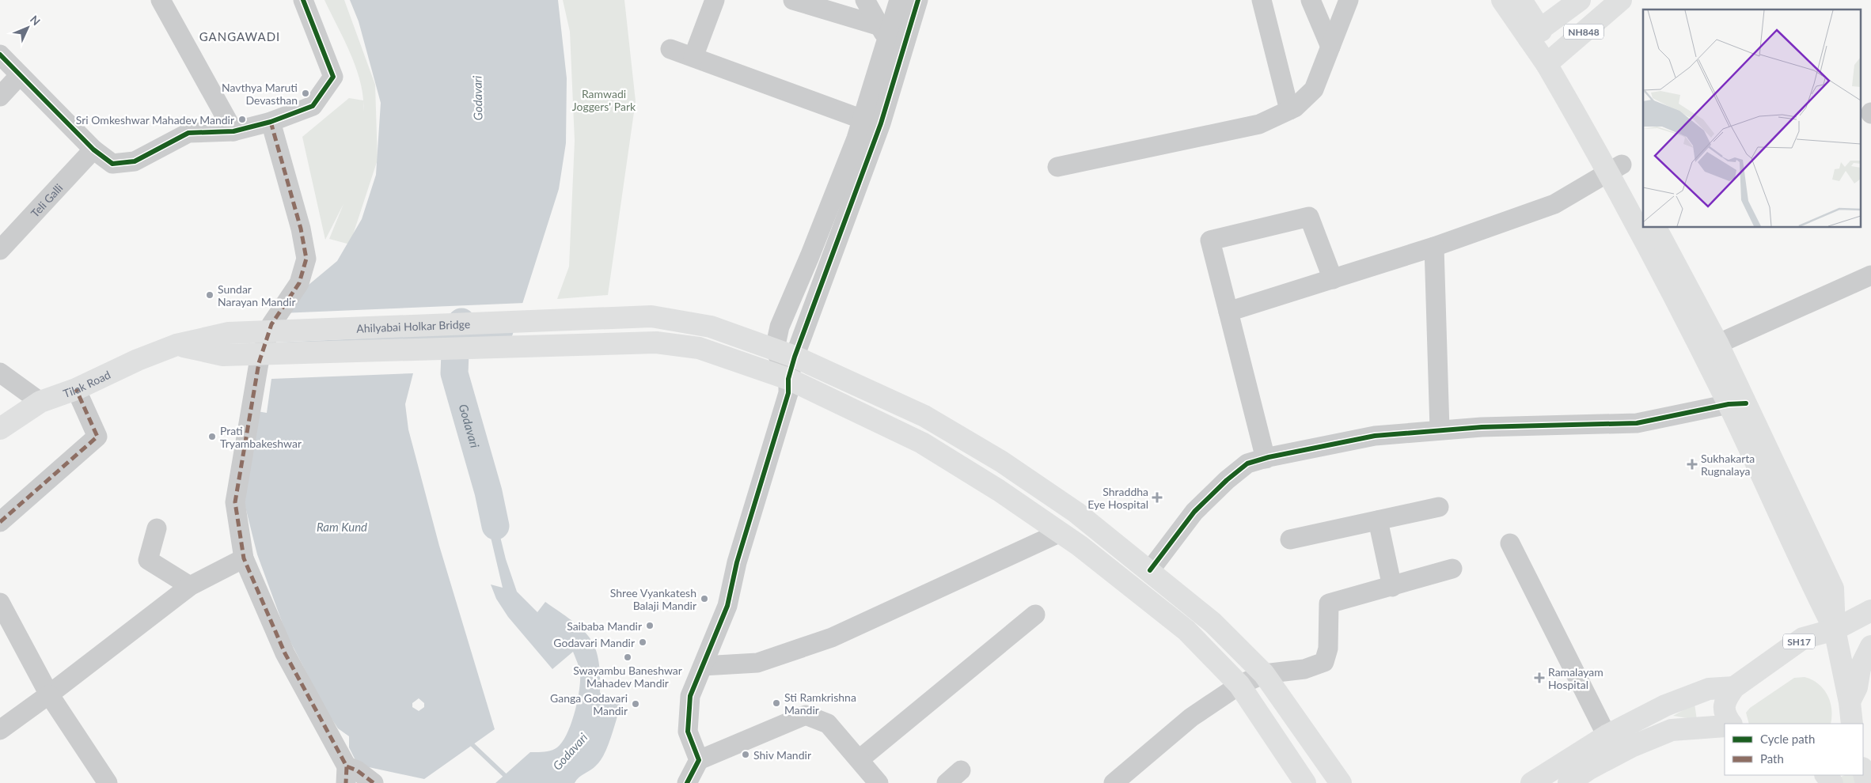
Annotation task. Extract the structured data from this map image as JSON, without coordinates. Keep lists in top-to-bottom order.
{
  "streets": {
    "main road": [
      "NH848",
      "Ahilyabai Holkar Bridge",
      "Tilak Road",
      "SH17"
    ],
    "street": ["Teli Galli"]
  },
  "crossings": [
    ["Ahilyabai Holkar Bridge", "Tilak Road"]
  ],
  "districts": ["GANGAWADI"],
  "water": ["Godavari", "Ram Kund"],
  "parks": ["Ramwadi Joggers' Park"],
  "places": {
    "other": [
      "Navthya Maruti Devasthan",
      "Sri Omkeshwar Mahadev Mandir",
      "Sundar Narayan Mandir",
      "Prati Tryambakeshwar",
      "Shree Vyankatesh Balaji Mandir",
      "Saibaba Mandir",
      "Godavari Mandir",
      "Swayambu Baneshwar Mahadev Mandir",
      "Sti Ramkrishna Mandir",
      "Ganga Godavari Mandir",
      "Shiv Mandir"
    ],
    "health": ["Sukhakarta Rugnalaya", "Shraddha Eye Hospital", "Ramalayam Hospital"]
  },
  "legend": ["Cycle path", "Path"],
  "north": "top right"
}
